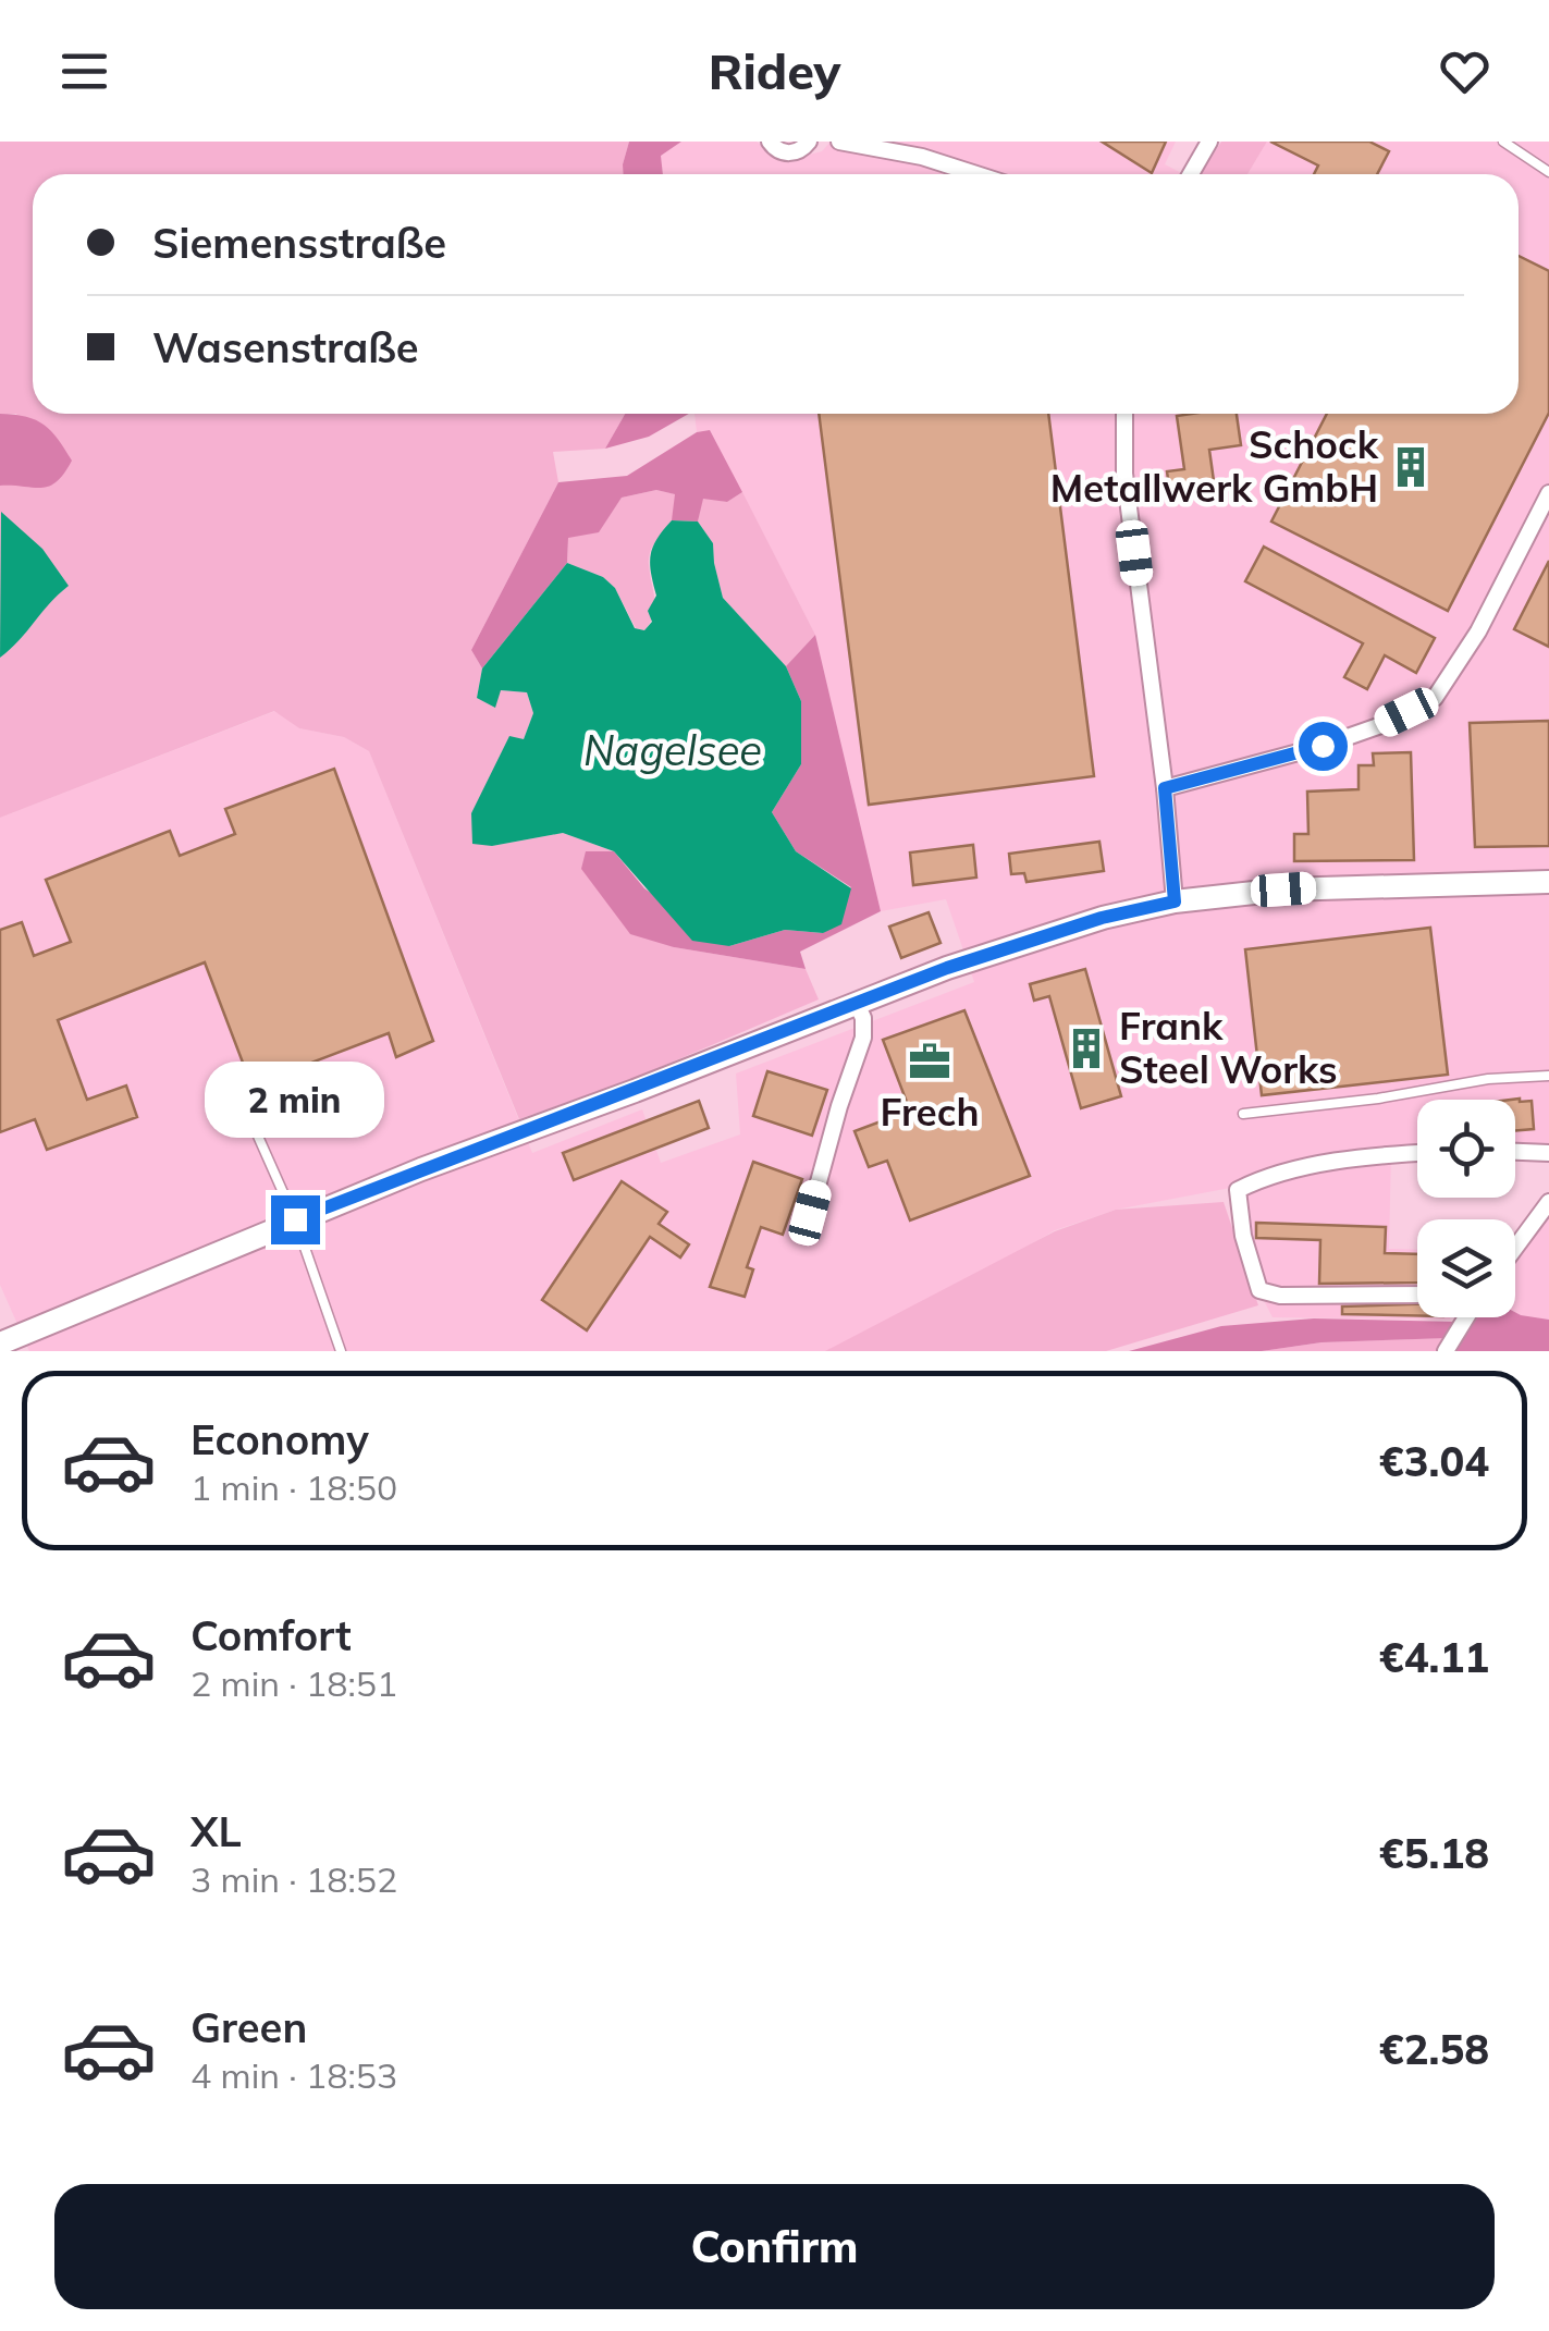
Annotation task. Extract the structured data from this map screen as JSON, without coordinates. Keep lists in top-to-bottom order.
{
  "water": ["Nagelsee"],
  "places": {
    "building": ["Schock Metallwerk GmbH", "Frank Steel Works"],
    "office": ["Frech"]
  },
  "page": {
    "header": "Ridey",
    "banner": ["Siemensstraße", "Wasenstraße"],
    "bubble": "2 min",
    "list": [
      {
        "name": "Economy",
        "note": "1 min · 18:50",
        "value": "€3.04"
      },
      {
        "name": "Comfort",
        "note": "2 min · 18:51",
        "value": "€4.11"
      },
      {
        "name": "XL",
        "note": "3 min · 18:52",
        "value": "€5.18"
      },
      {
        "name": "Green",
        "note": "4 min · 18:53",
        "value": "€2.58"
      }
    ],
    "buttons": "Confirm"
  }
}
